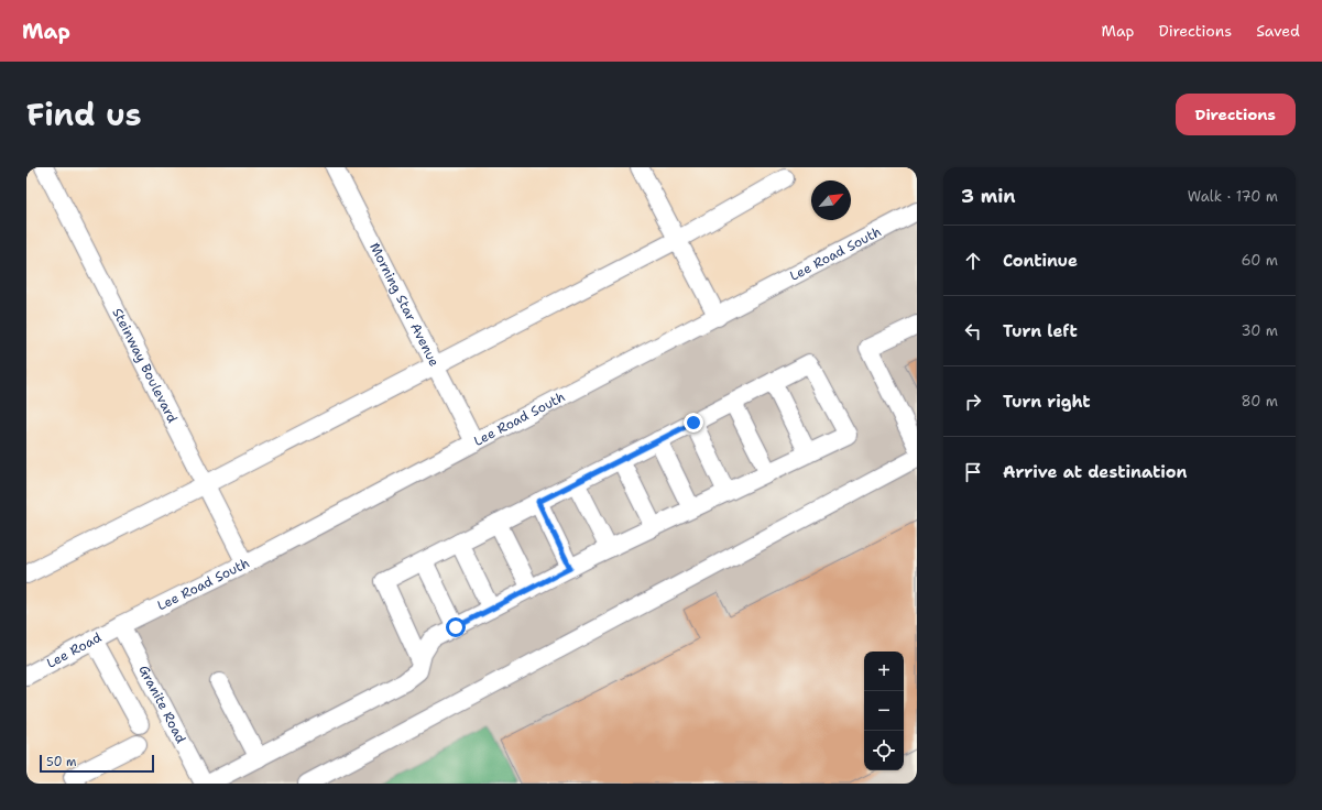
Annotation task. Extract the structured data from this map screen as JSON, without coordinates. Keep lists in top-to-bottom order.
{
  "streets": {
    "street": [
      "Lee Road South",
      "Morning Star Avenue",
      "Steinway Boulevard",
      "Lee Road",
      "Granite Road"
    ]
  },
  "crossings": [
    ["Lee Road South", "Morning Star Avenue"],
    ["Lee Road South", "Steinway Boulevard"],
    ["Lee Road South", "Lee Road"],
    ["Lee Road South", "Granite Road"],
    ["Lee Road", "Granite Road"]
  ],
  "scale_bar": "50 m",
  "north": "top right",
  "page": {
    "header": "Map",
    "nav": ["Map", "Directions", "Saved"],
    "title": "Find us",
    "buttons": "Directions",
    "heading": ["3 min", "Walk · 170 m"],
    "list": [
      ["Continue", "60 m"],
      ["Turn left", "30 m"],
      ["Turn right", "80 m"],
      "Arrive at destination"
    ],
    "map_buttons": ["+", "−"],
    "scale": "50 m"
  }
}
